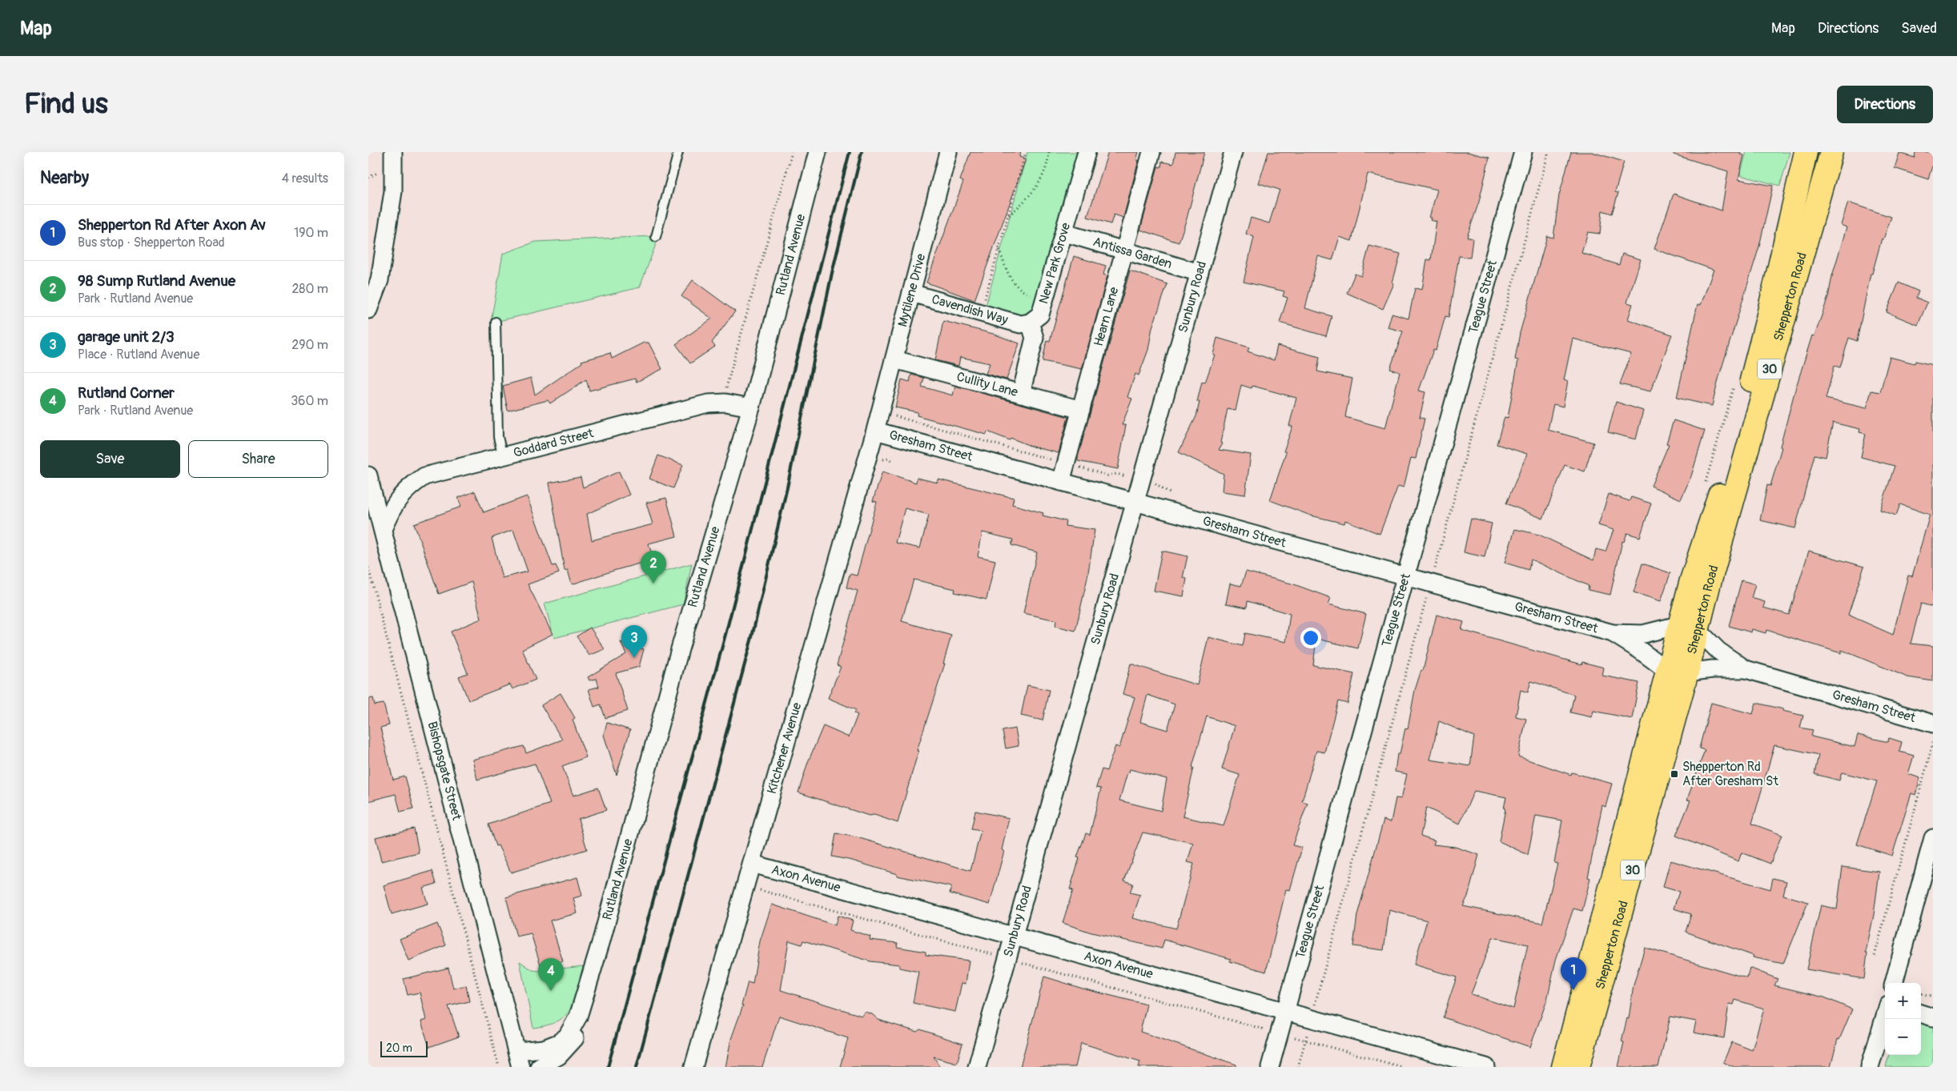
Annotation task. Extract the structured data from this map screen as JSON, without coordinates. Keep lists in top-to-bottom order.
{
  "streets": {
    "highway": ["Shepperton Road", "30"],
    "street": [
      "Antissa Garden",
      "Rutland Avenue",
      "New Park Grove",
      "Mytilene Drive",
      "Sunbury Road",
      "Teague Street",
      "Cavendish Way",
      "Hearn Lane",
      "Cullity Lane",
      "Goddard Street",
      "Gresham Street",
      "Kitchener Avenue",
      "Bishopsgate Street",
      "Axon Avenue"
    ]
  },
  "crossings": [
    ["Antissa Garden", "New Park Grove"],
    ["Antissa Garden", "Sunbury Road"],
    ["Antissa Garden", "Hearn Lane"],
    ["Rutland Avenue", "Goddard Street"],
    ["Rutland Avenue", "Bishopsgate Street"],
    ["New Park Grove", "Cavendish Way"],
    ["Mytilene Drive", "Cavendish Way"],
    ["Mytilene Drive", "Cullity Lane"],
    ["Mytilene Drive", "Gresham Street"],
    ["Mytilene Drive", "Kitchener Avenue"],
    ["Sunbury Road", "Gresham Street"],
    ["Sunbury Road", "Axon Avenue"],
    ["Teague Street", "Gresham Street"],
    ["Teague Street", "Axon Avenue"],
    ["Shepperton Road", "Gresham Street"],
    ["Hearn Lane", "Cullity Lane"],
    ["Hearn Lane", "Gresham Street"],
    ["Goddard Street", "Bishopsgate Street"],
    ["Gresham Street", "Kitchener Avenue"],
    ["Kitchener Avenue", "Axon Avenue"]
  ],
  "places": {
    "transit": ["Shepperton Rd After Gresham St"]
  },
  "scale_bar": "20 m",
  "page": {
    "header": "Map",
    "nav": ["Map", "Directions", "Saved"],
    "buttons": [
      "Directions",
      ["Save", "Share"]
    ],
    "title": "Find us",
    "heading": ["Nearby", "4 results"],
    "list": [
      {
        "mark": "1",
        "name": "Shepperton Rd After Axon Av",
        "note": "Bus stop · Shepperton Road",
        "value": "190 m"
      },
      {
        "mark": "2",
        "name": "98 Sump Rutland Avenue",
        "note": "Park · Rutland Avenue",
        "value": "280 m"
      },
      {
        "mark": "3",
        "name": "garage unit 2/3",
        "note": "Place · Rutland Avenue",
        "value": "290 m"
      },
      {
        "mark": "4",
        "name": "Rutland Corner",
        "note": "Park · Rutland Avenue",
        "value": "360 m"
      }
    ],
    "pins": [
      "2",
      "3",
      "1",
      "4"
    ],
    "map_buttons": ["+", "−"],
    "scale": "20 m"
  }
}
